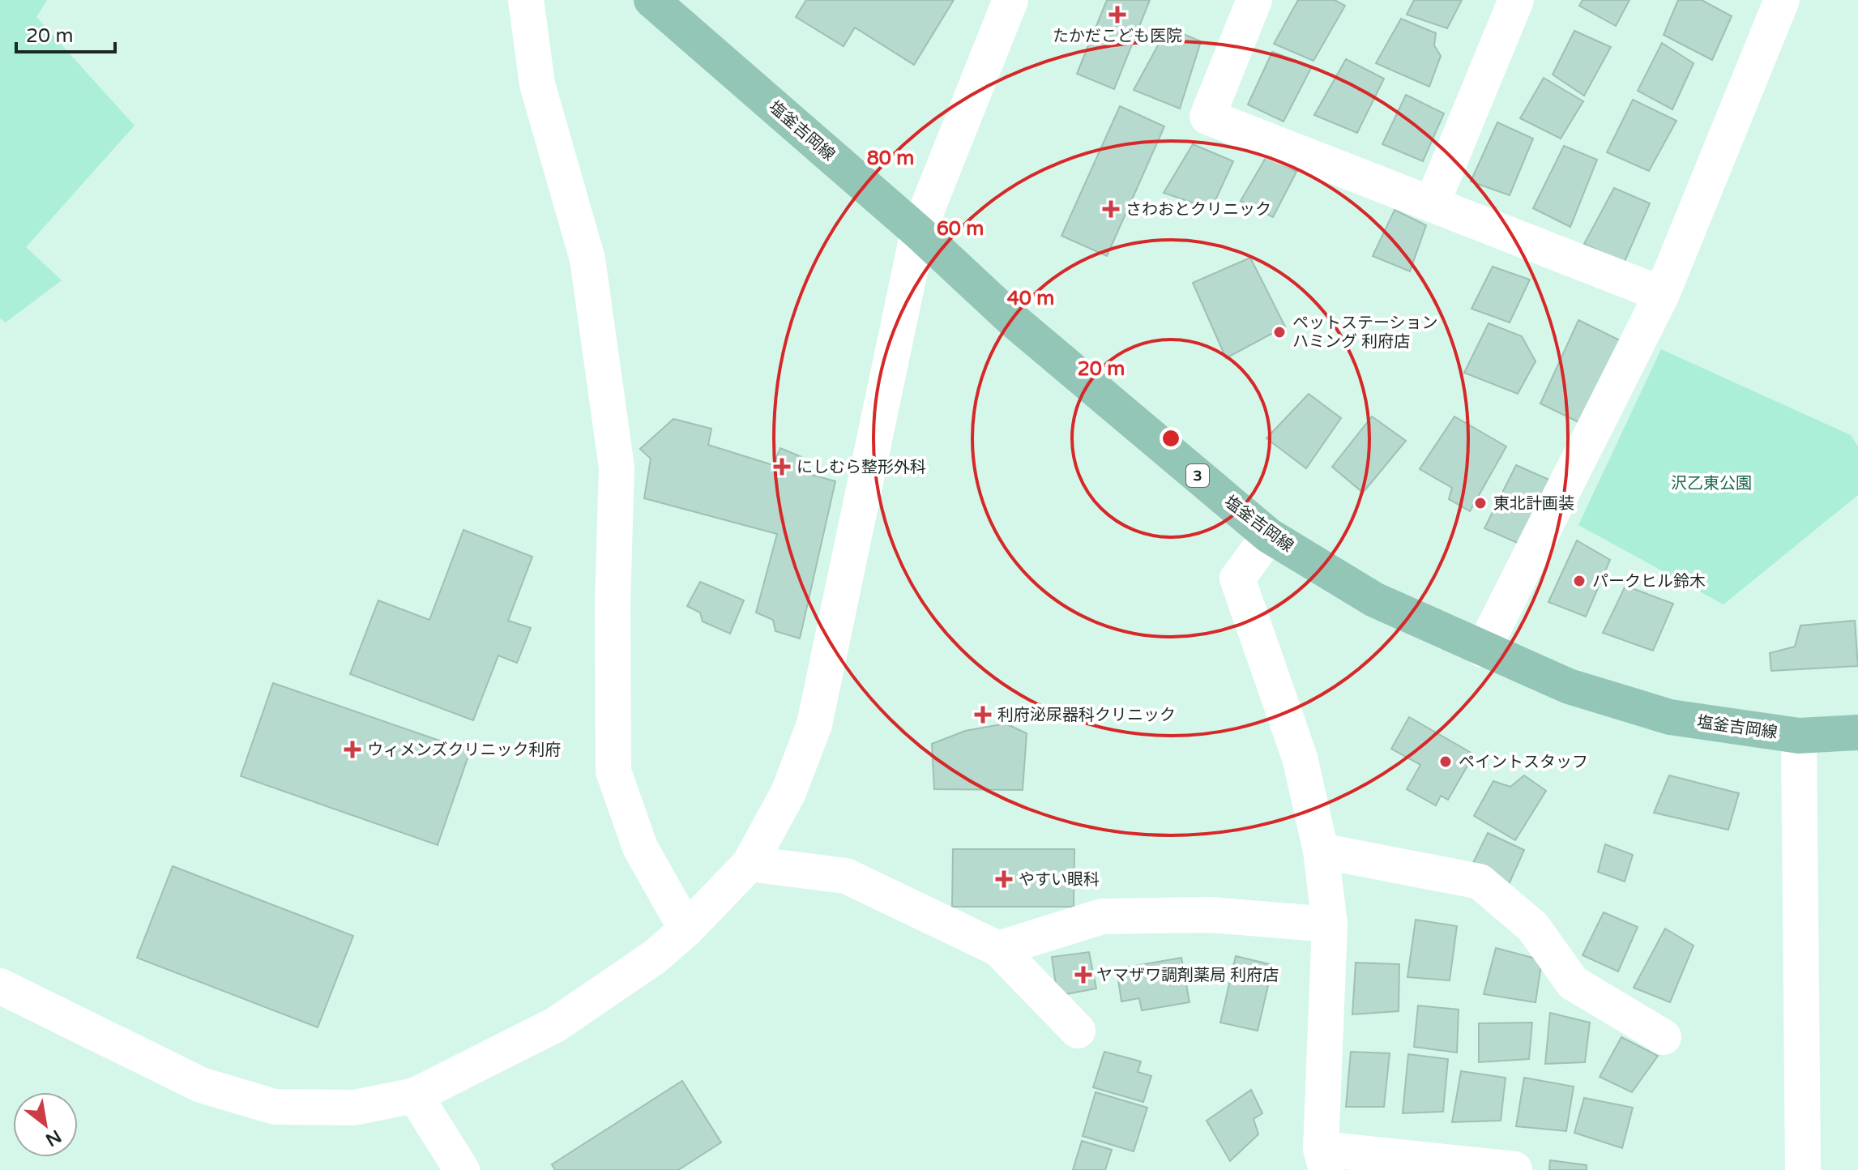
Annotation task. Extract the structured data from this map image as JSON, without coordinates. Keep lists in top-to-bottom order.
{
  "streets": {
    "main road": ["塩釜吉岡線", "3"]
  },
  "parks": ["沢乙東公園"],
  "places": {
    "health": [
      "たかだこども医院",
      "さわおとクリニック",
      "にしむら整形外科",
      "利府泌尿器科クリニック",
      "ウィメンズクリニック利府",
      "やすい眼科",
      "ヤマザワ調剤薬局 利府店"
    ],
    "other": [
      "ペットステーション ハミング 利府店",
      "東北計画装",
      "パークヒル鈴木",
      "ペイントスタッフ"
    ]
  },
  "scale_bar": "20 m",
  "north": "bottom right",
  "rings": [
    "80 m",
    "60 m",
    "40 m",
    "20 m"
  ]
}
